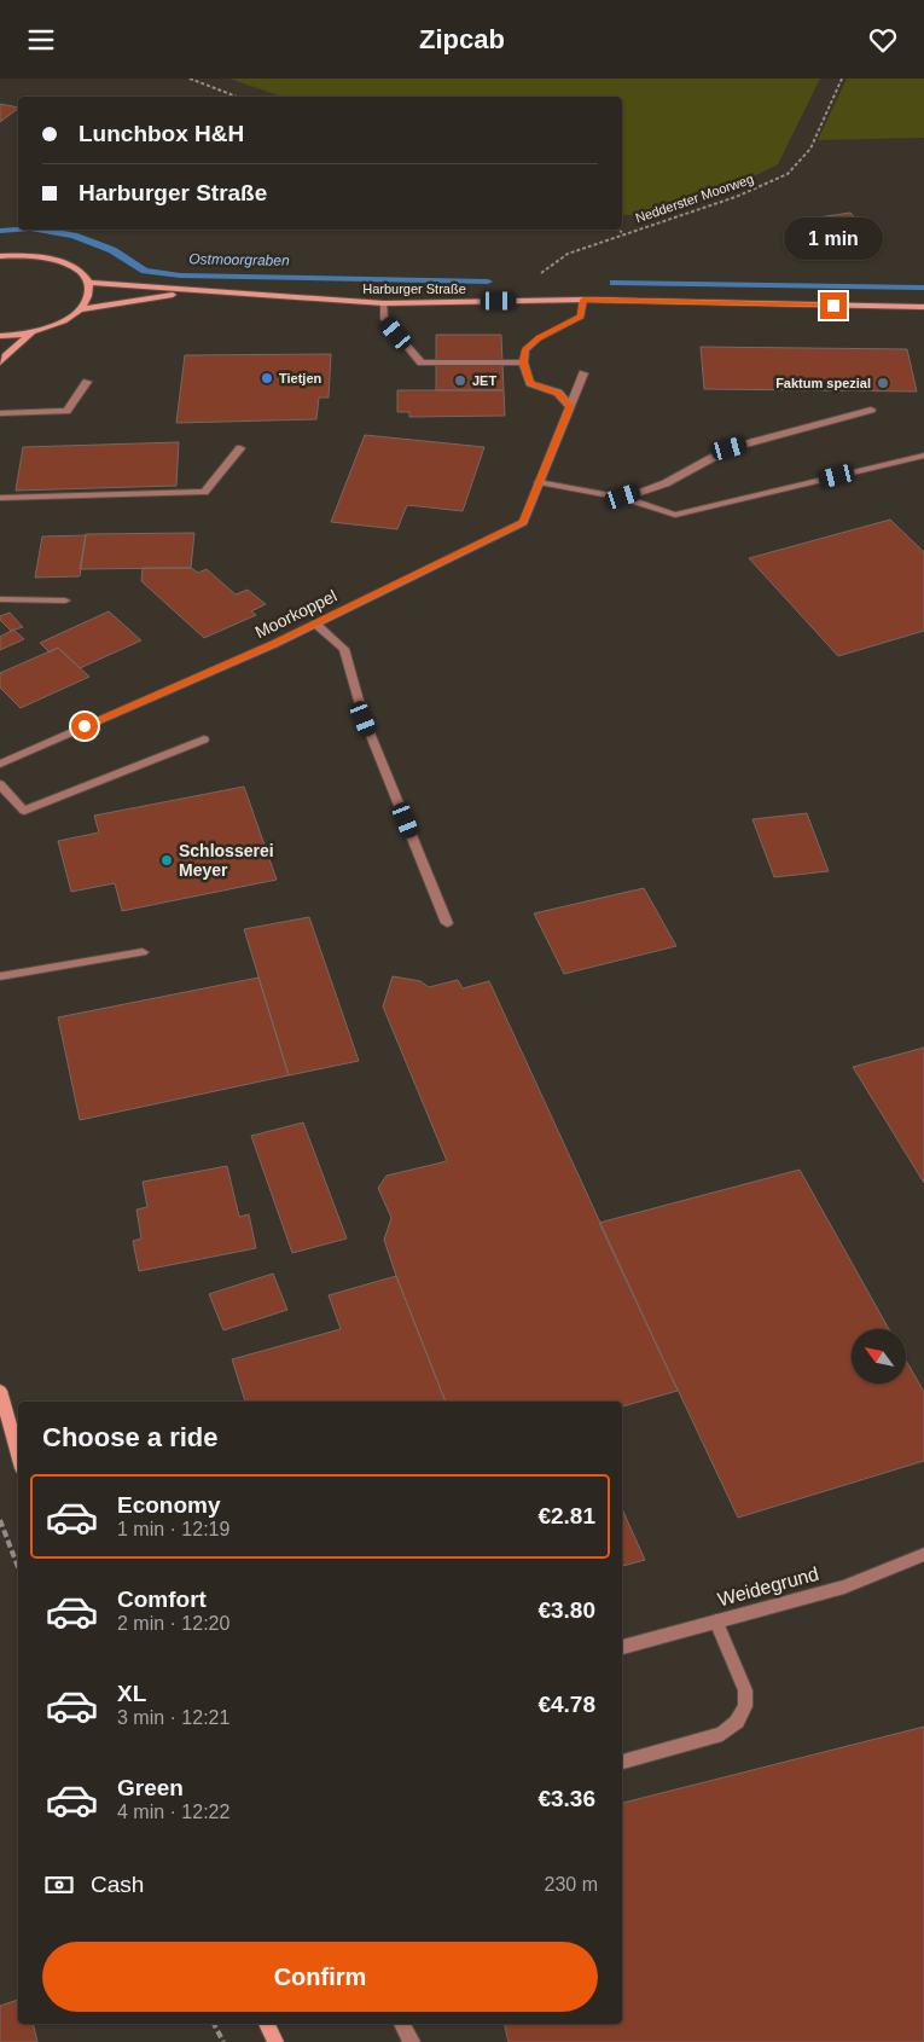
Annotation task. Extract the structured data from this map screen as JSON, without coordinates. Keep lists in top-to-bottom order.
{
  "streets": {
    "street": ["Harburger Straße", "Moorkoppel", "Weidegrund"],
    "path": ["Nedderster Moorweg"]
  },
  "crossings": [
    ["Nedderster Moorweg", "Harburger Straße"]
  ],
  "water": ["Ostmoorgraben"],
  "places": [
    "Tietjen",
    "JET",
    "Faktum spezial",
    "Schlosserei Meyer"
  ],
  "north": "top left",
  "page": {
    "header": "Zipcab",
    "banner": ["Lunchbox H&H", "Harburger Straße"],
    "bubble": "1 min",
    "heading": "Choose a ride",
    "list": [
      {
        "name": "Economy",
        "note": "1 min · 12:19",
        "value": "€2.81"
      },
      {
        "name": "Comfort",
        "note": "2 min · 12:20",
        "value": "€3.80"
      },
      {
        "name": "XL",
        "note": "3 min · 12:21",
        "value": "€4.78"
      },
      {
        "name": "Green",
        "note": "4 min · 12:22",
        "value": "€3.36"
      }
    ],
    "pay": ["Cash", "230 m"],
    "buttons": "Confirm"
  }
}
